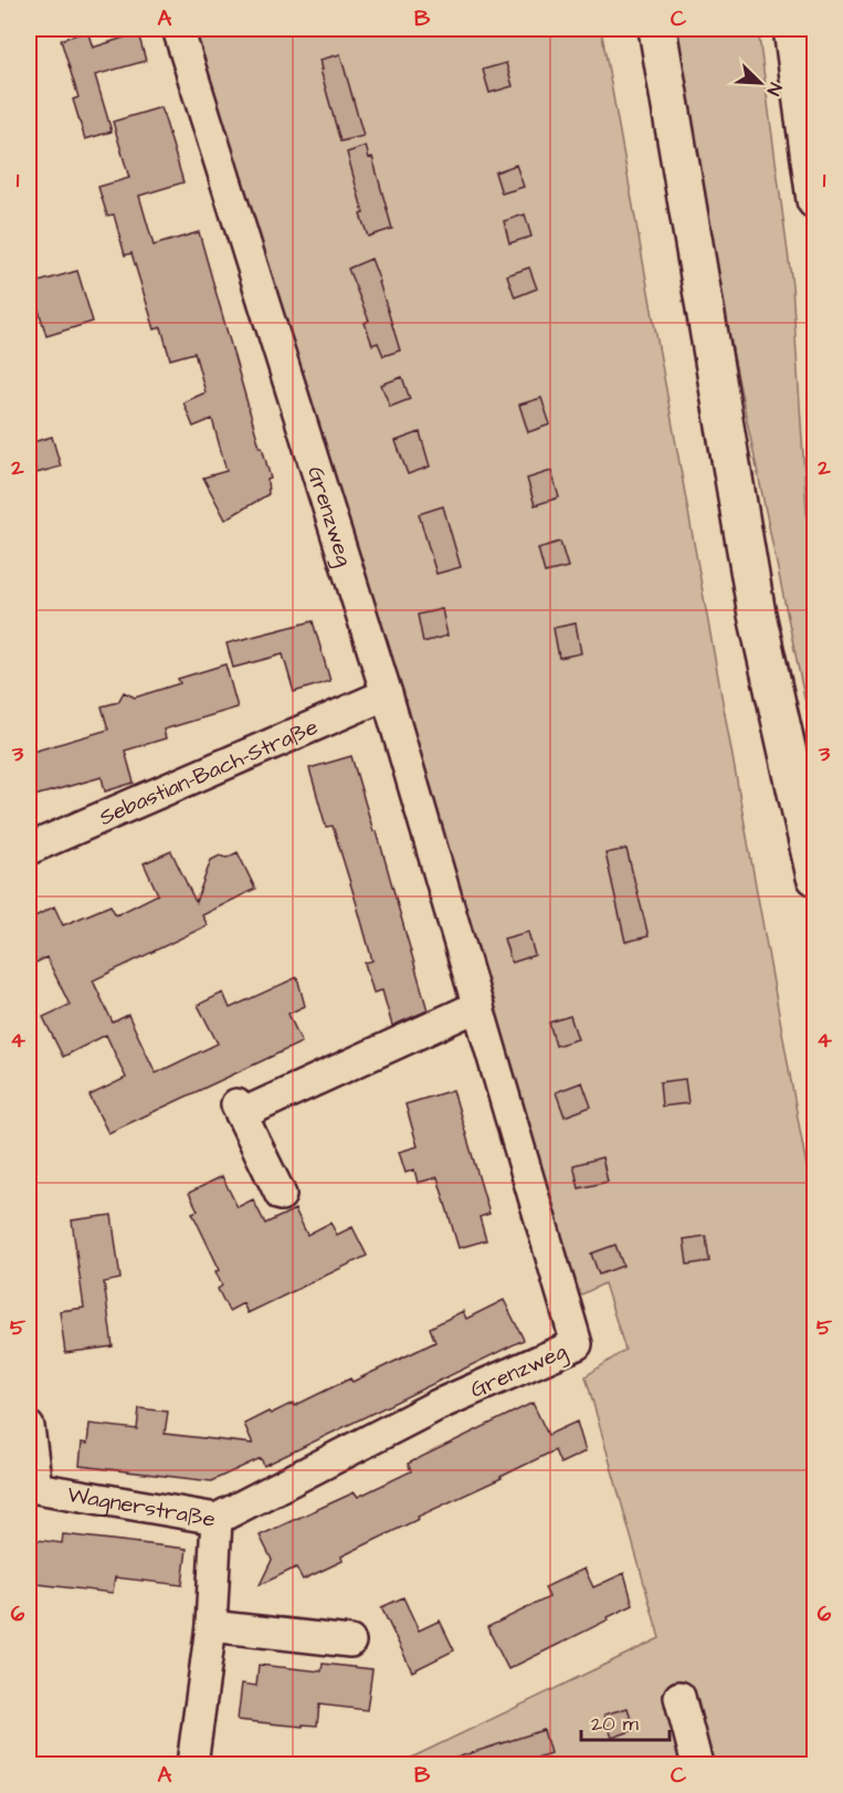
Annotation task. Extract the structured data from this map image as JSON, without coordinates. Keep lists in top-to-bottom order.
{
  "streets": {
    "street": ["Grenzweg", "Sebastian-Bach-Straße", "Wagnerstraße"]
  },
  "crossings": [
    ["Grenzweg", "Sebastian-Bach-Straße"],
    ["Grenzweg", "Wagnerstraße"]
  ],
  "scale_bar": "20 m",
  "north": "bottom right",
  "grid": {
    "columns": ["A", "B", "C"],
    "rows": [
      "1",
      "2",
      "3",
      "4",
      "5",
      "6"
    ]
  }
}
